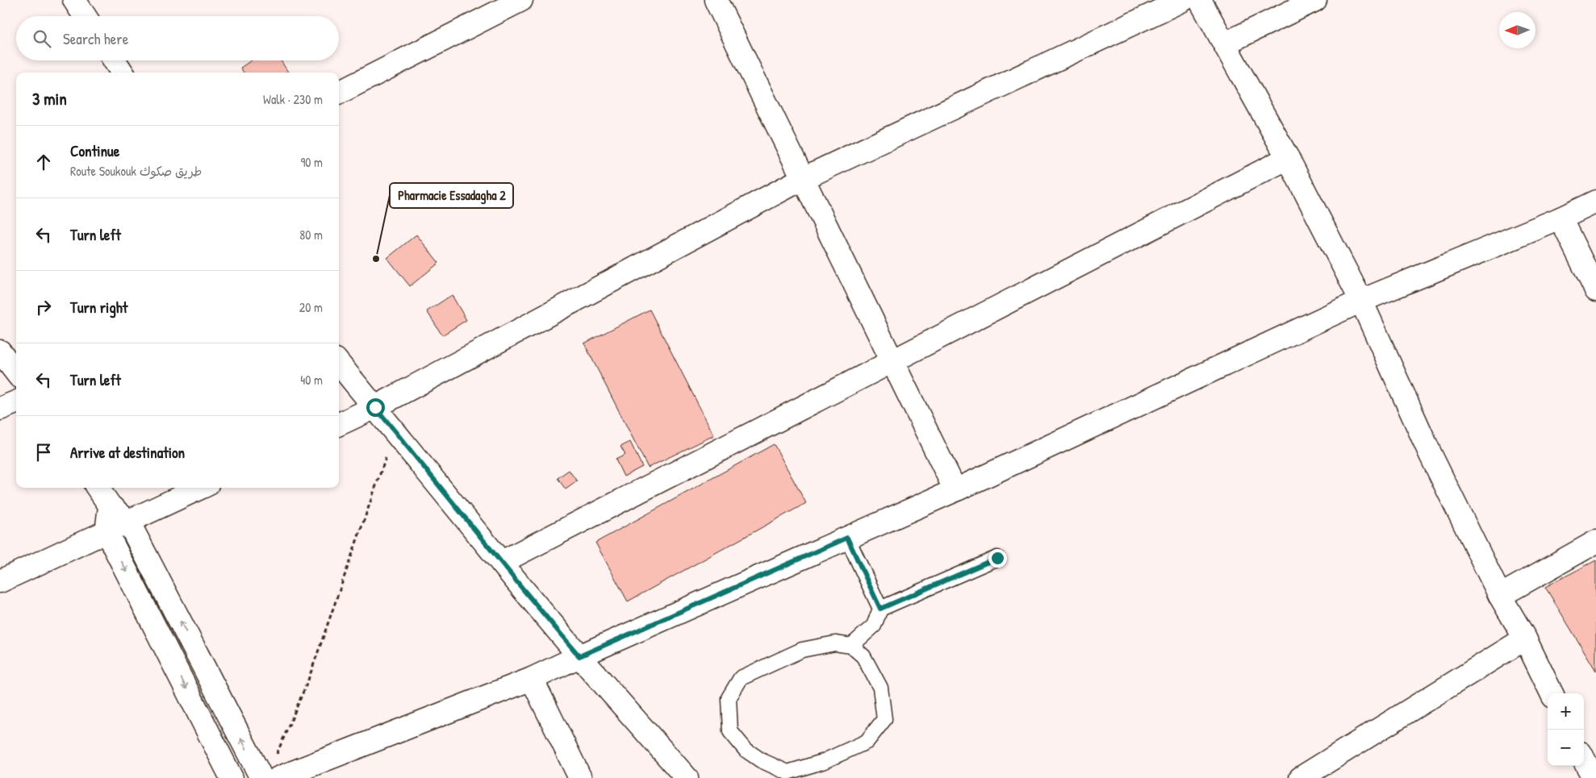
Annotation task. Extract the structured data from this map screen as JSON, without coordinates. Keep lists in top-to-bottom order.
{
  "places": ["Pharmacie Essadagha 2"],
  "north": "left",
  "page": {
    "search": "Search here",
    "heading": ["3 min", "Walk · 230 m"],
    "list": [
      ["Continue", "Route Soukouk طريق صكوك", "90 m"],
      ["Turn left", "80 m"],
      ["Turn right", "20 m"],
      ["Turn left", "40 m"],
      "Arrive at destination"
    ],
    "map_buttons": ["+", "−"]
  }
}
